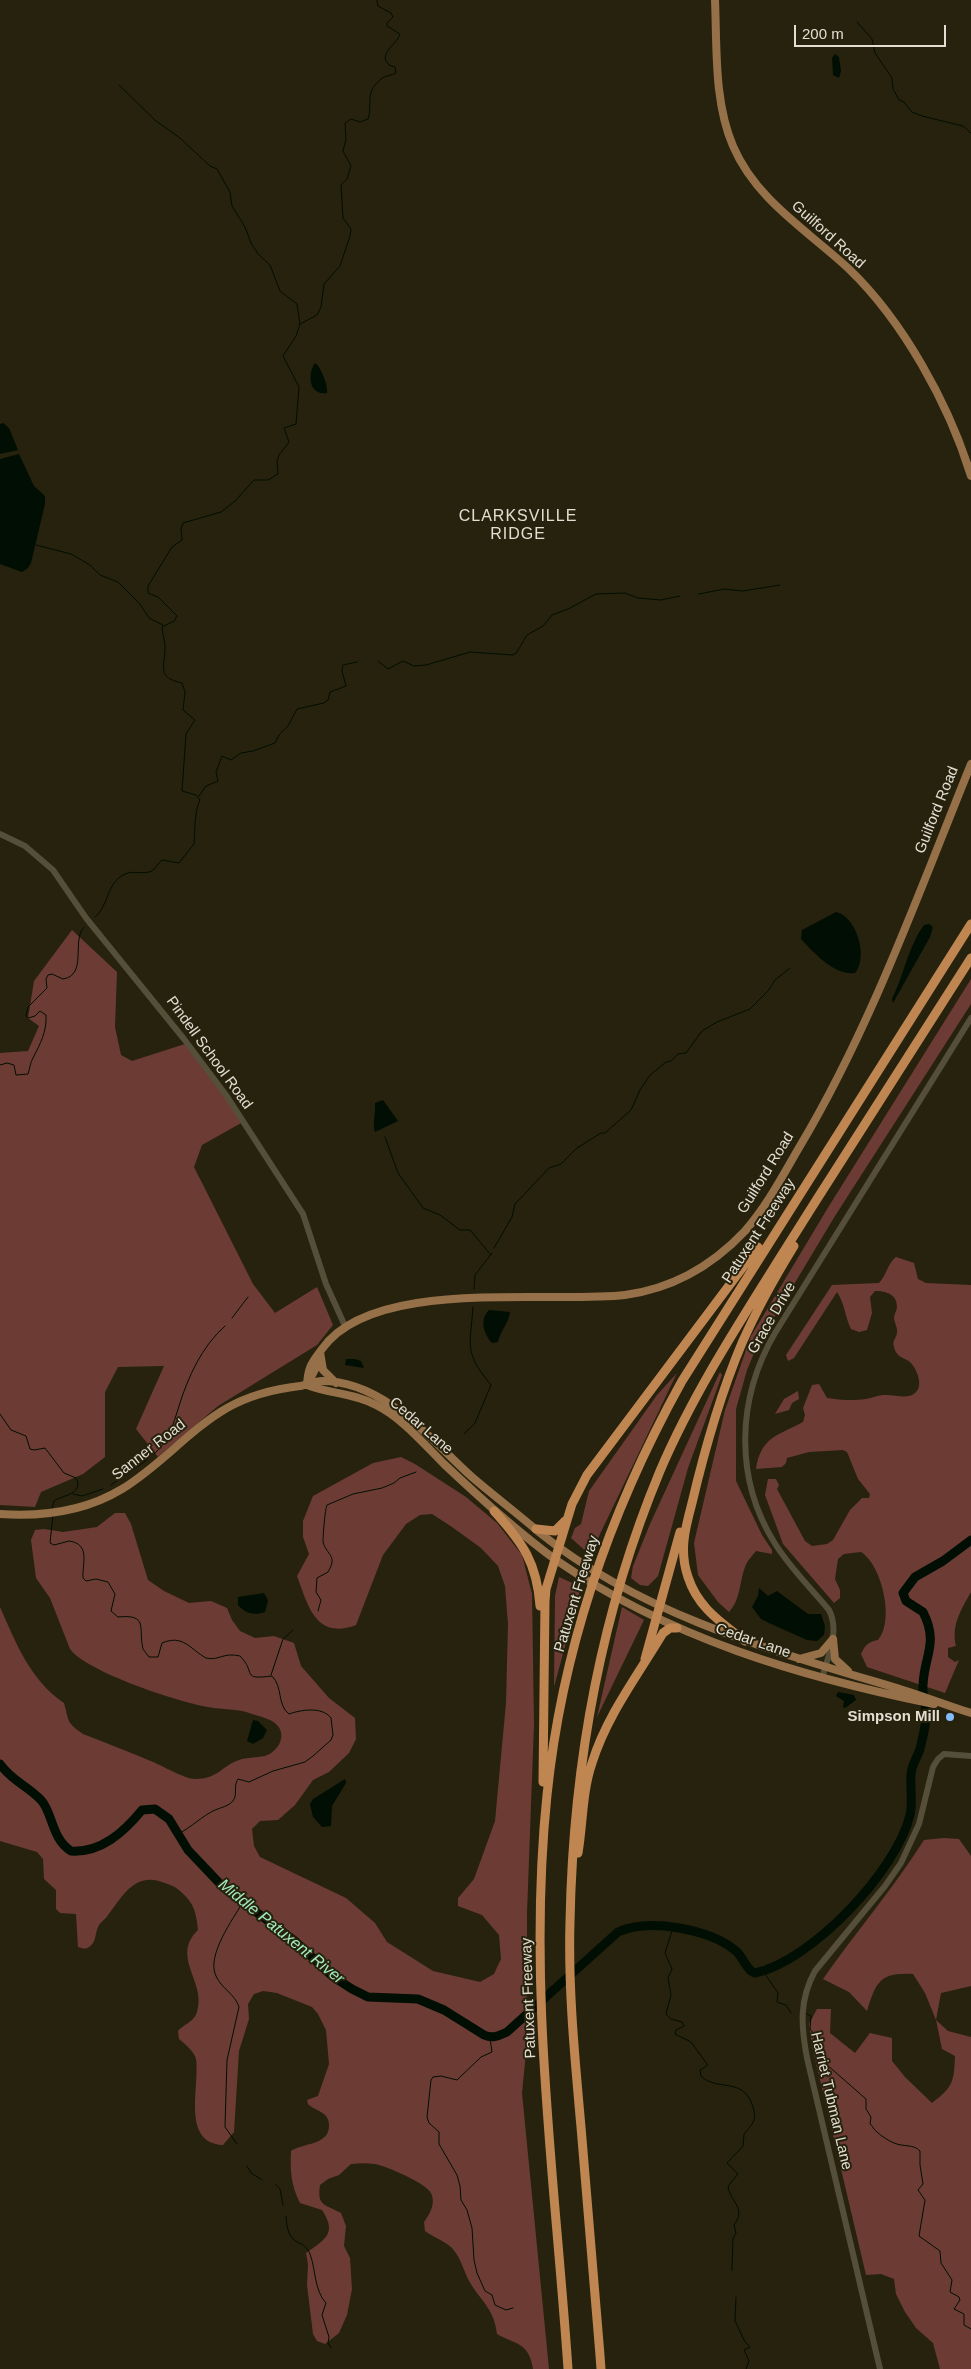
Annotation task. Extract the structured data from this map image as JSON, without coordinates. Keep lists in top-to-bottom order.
{
  "streets": {
    "highway": ["Patuxent Freeway"],
    "main road": ["Guilford Road", "Cedar Lane", "Sanner Road"],
    "street": ["Pindell School Road", "Grace Drive", "Harriet Tubman Lane"]
  },
  "crossings": [
    ["Guilford Road", "Pindell School Road"],
    ["Guilford Road", "Cedar Lane"],
    ["Guilford Road", "Sanner Road"],
    ["Grace Drive", "Cedar Lane"],
    ["Cedar Lane", "Sanner Road"]
  ],
  "districts": ["CLARKSVILLE RIDGE"],
  "water": ["Middle Patuxent River"],
  "places": ["Simpson Mill"],
  "scale_bar": "200 m"
}
